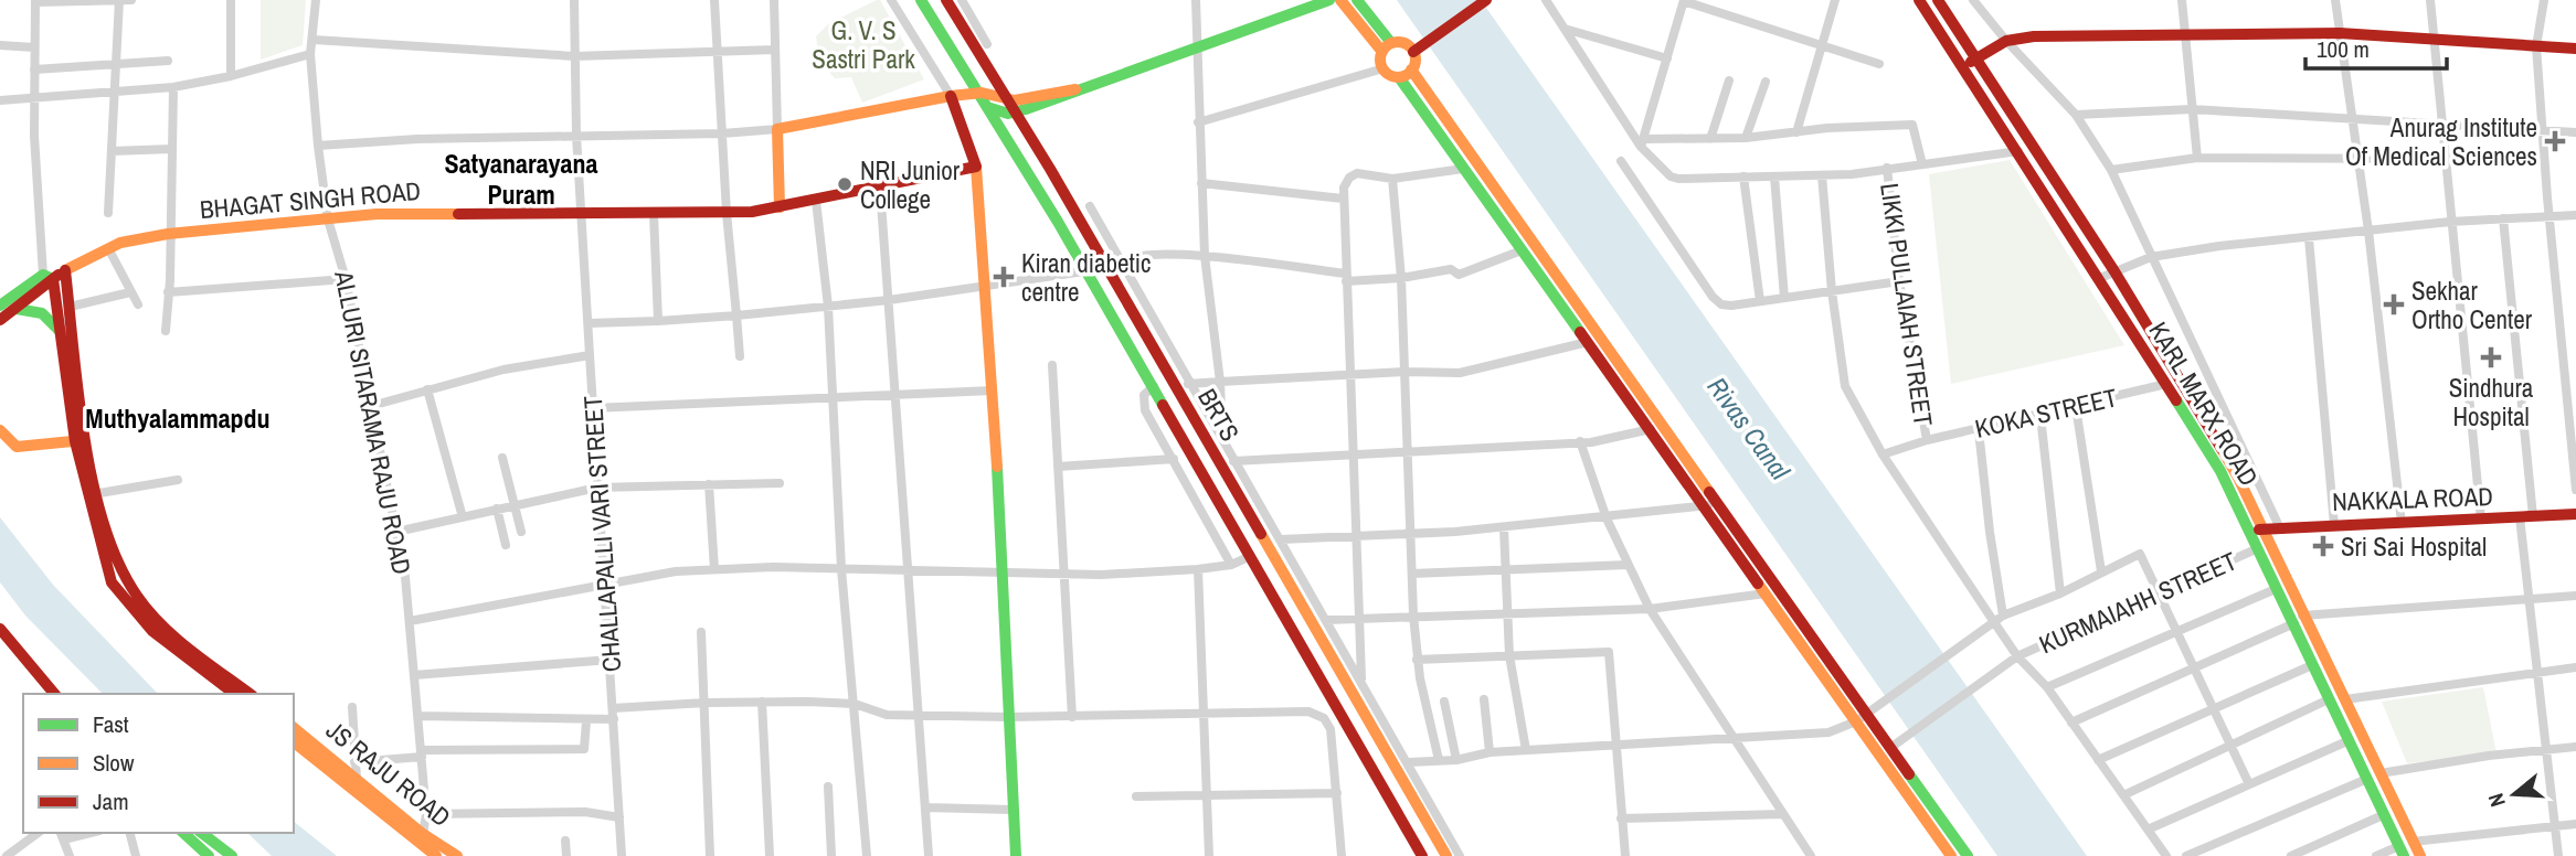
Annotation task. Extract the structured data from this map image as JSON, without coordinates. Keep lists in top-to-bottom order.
{
  "streets": {
    "street": [
      "BHAGAT SINGH ROAD",
      "LIKKI PULLAIAH STREET",
      "KARL MARX ROAD",
      "KOKA STREET",
      "BRTS",
      "ALLURI SITARAMA RAJU ROAD",
      "NAKKALA ROAD",
      "CHALLAPALLI VARI STREET",
      "KURMAIAHH STREET",
      "JS RAJU ROAD"
    ]
  },
  "crossings": [
    ["BHAGAT SINGH ROAD", "ALLURI SITARAMA RAJU ROAD"],
    ["BHAGAT SINGH ROAD", "CHALLAPALLI VARI STREET"],
    ["LIKKI PULLAIAH STREET", "KOKA STREET"],
    ["KARL MARX ROAD", "KOKA STREET"],
    ["KARL MARX ROAD", "NAKKALA ROAD"],
    ["KARL MARX ROAD", "KURMAIAHH STREET"],
    ["ALLURI SITARAMA RAJU ROAD", "JS RAJU ROAD"]
  ],
  "districts": ["Satyanarayana Puram", "Muthyalammapdu"],
  "water": ["Rivas Canal"],
  "parks": ["G. V. S Sastri Park"],
  "places": {
    "health": [
      "Anurag Institute Of Medical Sciences",
      "Kiran diabetic centre",
      "Sekhar Ortho Center",
      "Sindhura Hospital",
      "Sri Sai Hospital"
    ],
    "other": ["NRI Junior College"]
  },
  "legend": ["Fast", "Slow", "Jam"],
  "scale_bar": "100 m",
  "north": "left"
}
